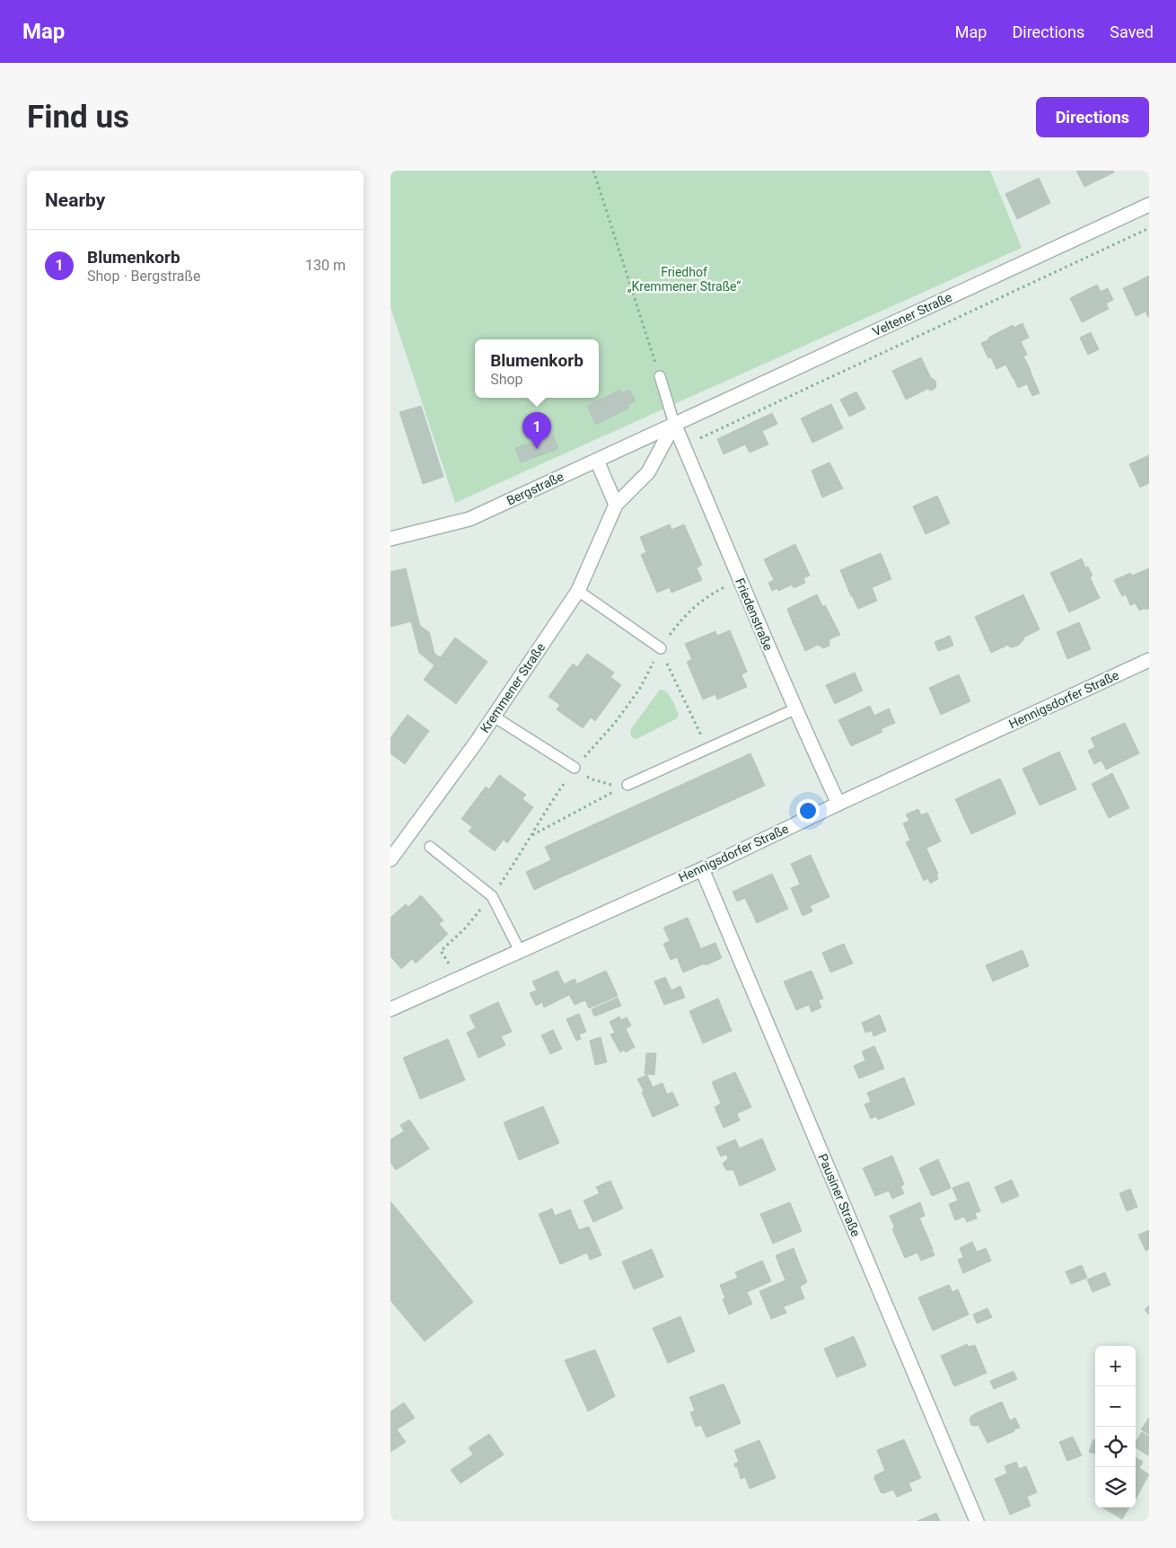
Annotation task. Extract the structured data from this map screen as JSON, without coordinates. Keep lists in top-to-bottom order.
{
  "streets": {
    "street": [
      "Veltener Straße",
      "Bergstraße",
      "Friedenstraße",
      "Kremmener Straße",
      "Hennigsdorfer Straße",
      "Pausiner Straße"
    ]
  },
  "crossings": [
    ["Veltener Straße", "Bergstraße"],
    ["Veltener Straße", "Friedenstraße"],
    ["Veltener Straße", "Kremmener Straße"],
    ["Bergstraße", "Friedenstraße"],
    ["Bergstraße", "Kremmener Straße"],
    ["Friedenstraße", "Kremmener Straße"],
    ["Friedenstraße", "Hennigsdorfer Straße"],
    ["Hennigsdorfer Straße", "Pausiner Straße"]
  ],
  "parks": ["Friedhof „Kremmener Straße“"],
  "page": {
    "header": "Map",
    "nav": ["Map", "Directions", "Saved"],
    "buttons": "Directions",
    "title": "Find us",
    "heading": "Nearby",
    "list": [
      {
        "mark": "1",
        "name": "Blumenkorb",
        "note": "Shop · Bergstraße",
        "value": "130 m"
      }
    ],
    "popup": ["Blumenkorb", "Shop"],
    "pins": "1",
    "map_buttons": ["+", "−"]
  }
}
